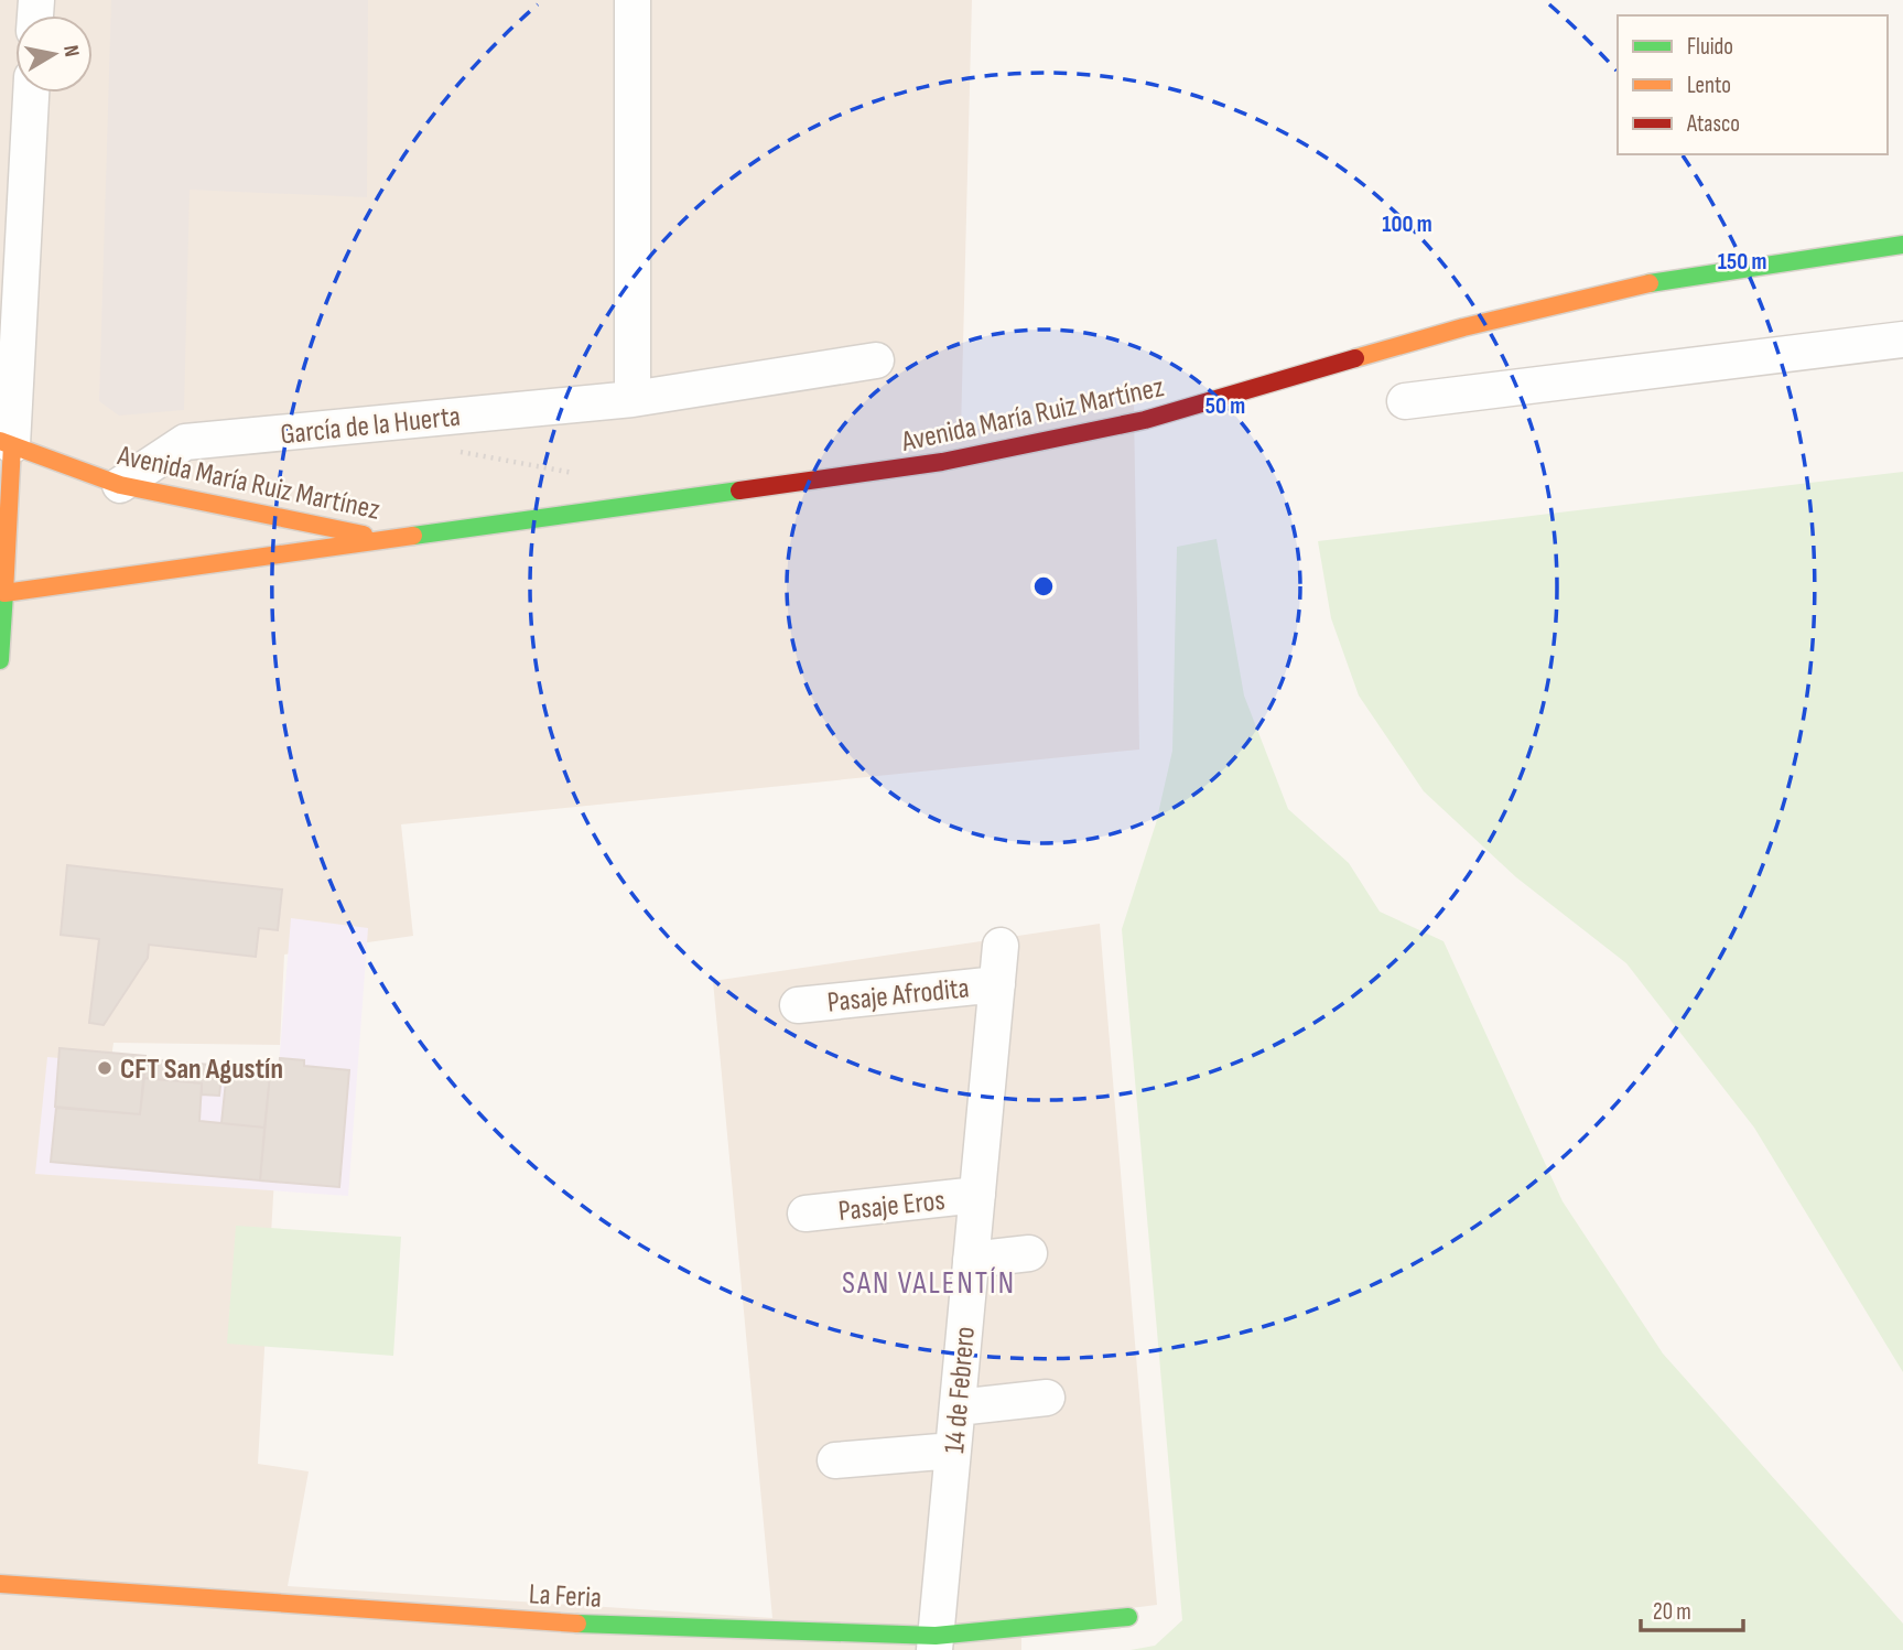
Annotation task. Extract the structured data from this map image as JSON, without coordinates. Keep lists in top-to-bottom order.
{
  "streets": {
    "main road": ["Avenida María Ruiz Martínez", "La Feria"],
    "street": [
      "García de la Huerta",
      "Pasaje Afrodita",
      "Pasaje Eros",
      "14 de Febrero"
    ]
  },
  "crossings": [
    ["Avenida María Ruiz Martínez", "García de la Huerta"],
    ["Pasaje Afrodita", "14 de Febrero"],
    ["Pasaje Eros", "14 de Febrero"],
    ["14 de Febrero", "La Feria"]
  ],
  "districts": ["SAN VALENTÍN"],
  "places": ["CFT San Agustín"],
  "legend": ["Fluido", "Lento", "Atasco"],
  "scale_bar": "20 m",
  "north": "right",
  "rings": ["100 m", "150 m", "50 m"]
}
